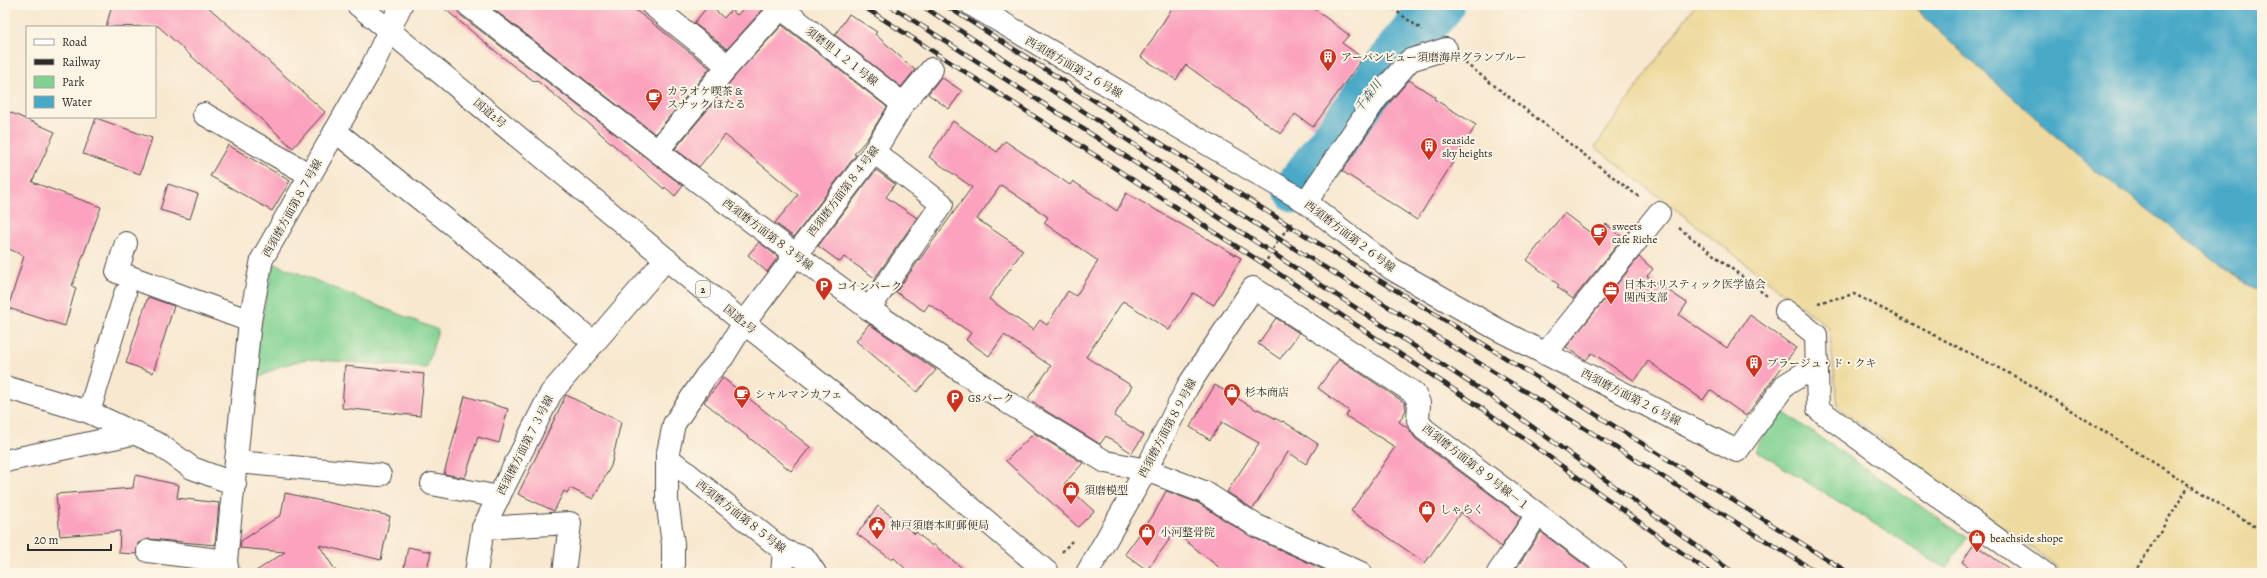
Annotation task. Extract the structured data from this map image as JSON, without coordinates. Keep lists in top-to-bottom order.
{
  "streets": {
    "main road": [
      "須磨里１２１号線",
      "西須磨方面第２６号線",
      "国道2号",
      "西須磨方面第８４号線",
      "西須磨方面第８７号線",
      "西須磨方面第８３号線",
      "2",
      "西須磨方面第８９号線",
      "西須磨方面第７３号線",
      "西須磨方面第８９号線－１",
      "西須磨方面第８５号線"
    ]
  },
  "crossings": [
    ["須磨里１２１号線", "西須磨方面第８４号線"],
    ["国道2号", "西須磨方面第８４号線"],
    ["国道2号", "西須磨方面第８７号線"],
    ["国道2号", "西須磨方面第７３号線"],
    ["西須磨方面第８４号線", "西須磨方面第８３号線"],
    ["西須磨方面第８４号線", "西須磨方面第８５号線"],
    ["西須磨方面第８３号線", "西須磨方面第８９号線"],
    ["西須磨方面第８９号線", "西須磨方面第８９号線－１"]
  ],
  "water": ["千森川"],
  "places": {
    "building": ["アーバンビュー須磨海岸グランブルー", "seaside sky heights", "プラージュ・ド・クキ"],
    "cafe": ["カラオケ喫茶 & スナック ほたる", "sweets cafe Riche", "シャルマンカフェ"],
    "parking": ["コインパーク", "GSパーク"],
    "office": ["日本ホリスティック医学協会 関西支部"],
    "shop": [
      "杉本商店",
      "須磨模型",
      "しゃらく",
      "小河整骨院",
      "beachside shope"
    ],
    "public building": ["神戸須磨本町郵便局"]
  },
  "legend": [
    "Road",
    "Railway",
    "Park",
    "Water"
  ],
  "scale_bar": "20 m"
}
